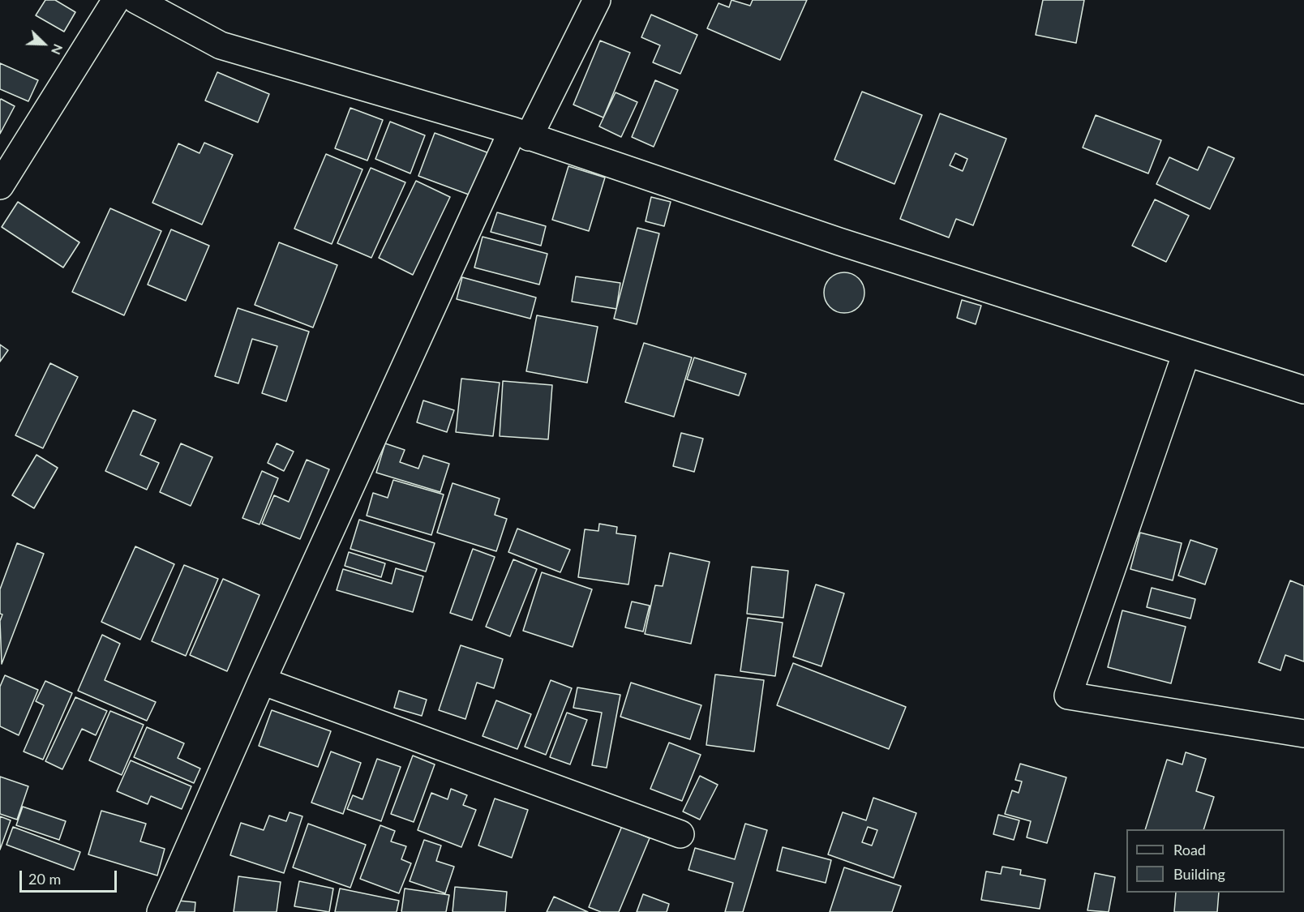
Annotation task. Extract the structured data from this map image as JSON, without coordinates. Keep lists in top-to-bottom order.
{
  "legend": ["Road", "Building"],
  "scale_bar": "20 m",
  "north": "bottom right"
}
